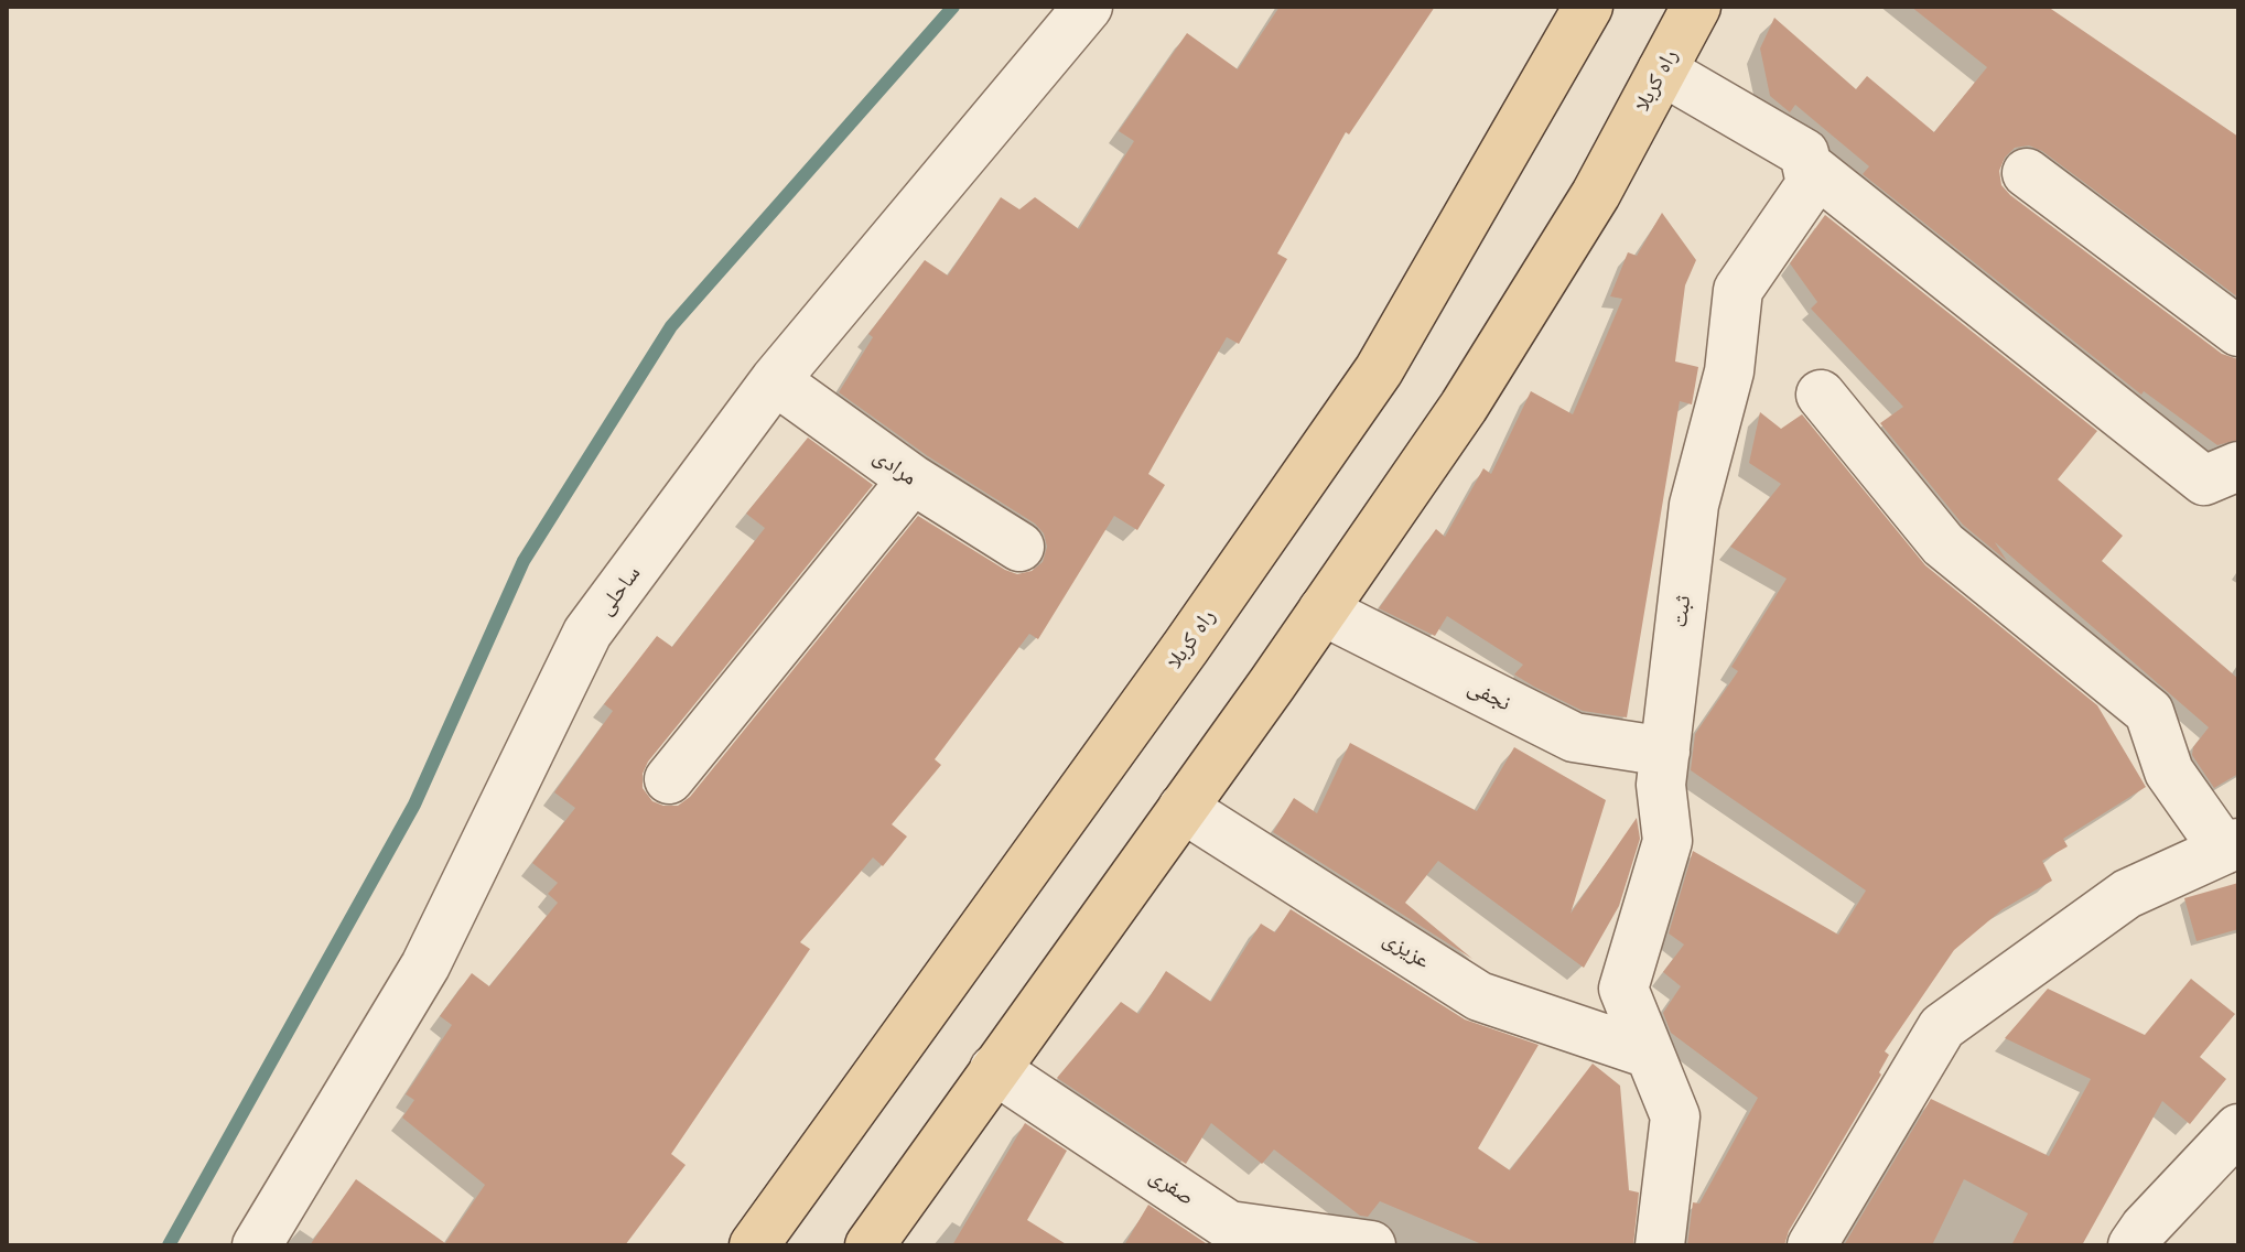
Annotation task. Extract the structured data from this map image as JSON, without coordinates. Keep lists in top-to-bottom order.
{
  "streets": {
    "main road": ["راه کربلا"],
    "street": [
      "مرادی",
      "ساحلی",
      "ثبت",
      "نجفی",
      "عزیزی",
      "صفری"
    ]
  },
  "crossings": [
    ["راه کربلا", "نجفی"],
    ["راه کربلا", "عزیزی"],
    ["راه کربلا", "صفری"],
    ["مرادی", "ساحلی"],
    ["ثبت", "نجفی"],
    ["ثبت", "عزیزی"]
  ]
}
